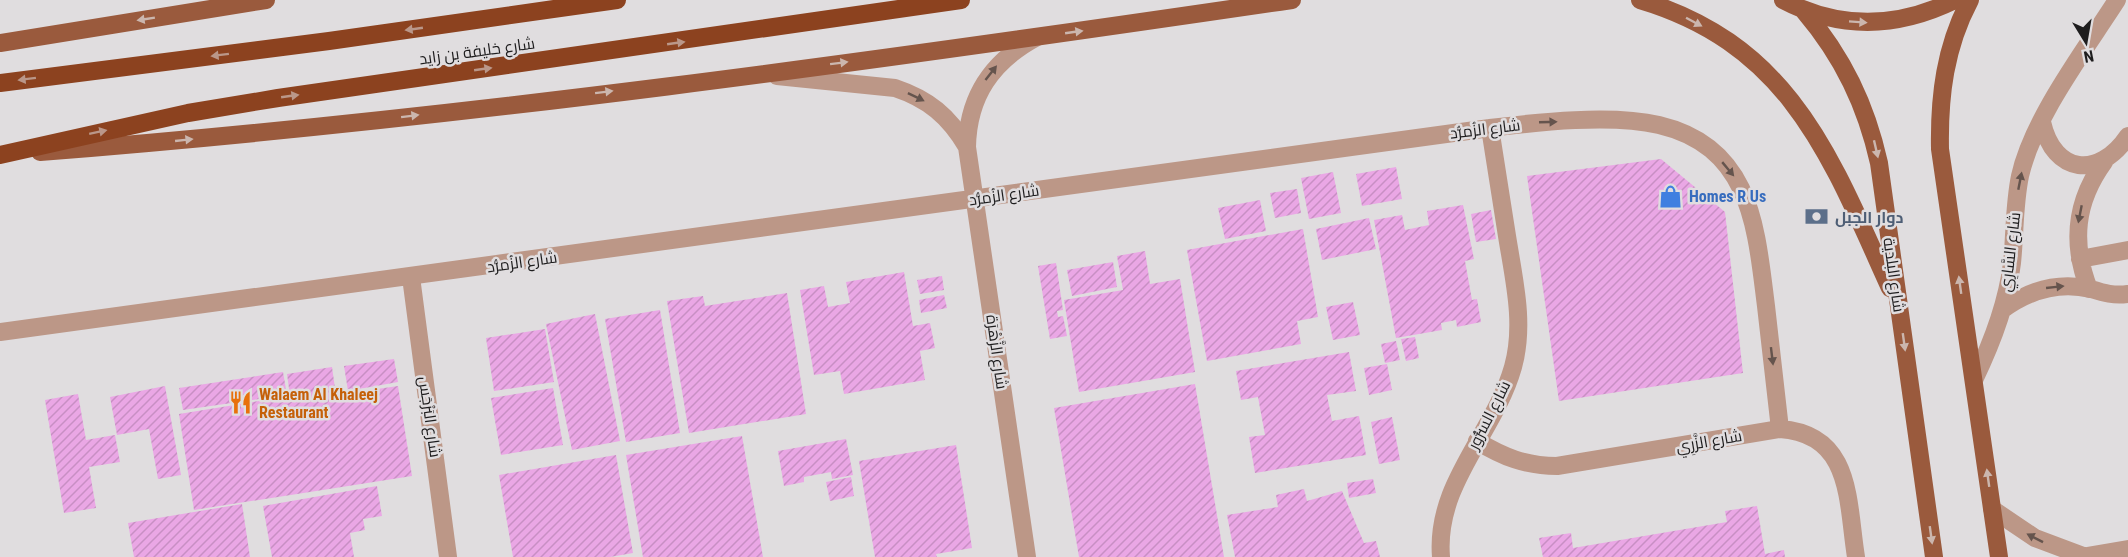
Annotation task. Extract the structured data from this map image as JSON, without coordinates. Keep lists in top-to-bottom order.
{
  "streets": {
    "highway": ["شارع خليفة بن زايد"],
    "main road": ["شارع البلدية"],
    "street": [
      "شارع الزُمرُّد",
      "شارع السَّارِي",
      "شارع الزَّهْرَة",
      "شارع السُّرُور",
      "شارع البَرْجَس",
      "شارع الزَّرِي"
    ]
  },
  "crossings": [
    ["شارع الزُمرُّد", "شارع الزَّهْرَة"],
    ["شارع الزُمرُّد", "شارع السُّرُور"],
    ["شارع الزُمرُّد", "شارع البَرْجَس"],
    ["شارع الزُمرُّد", "شارع الزَّرِي"],
    ["شارع السُّرُور", "شارع الزَّرِي"]
  ],
  "places": {
    "shop": ["Homes R Us"],
    "bank": ["دوار الجبل"],
    "restaurant": ["Walaem Al Khaleej Restaurant"]
  },
  "north": "bottom"
}
